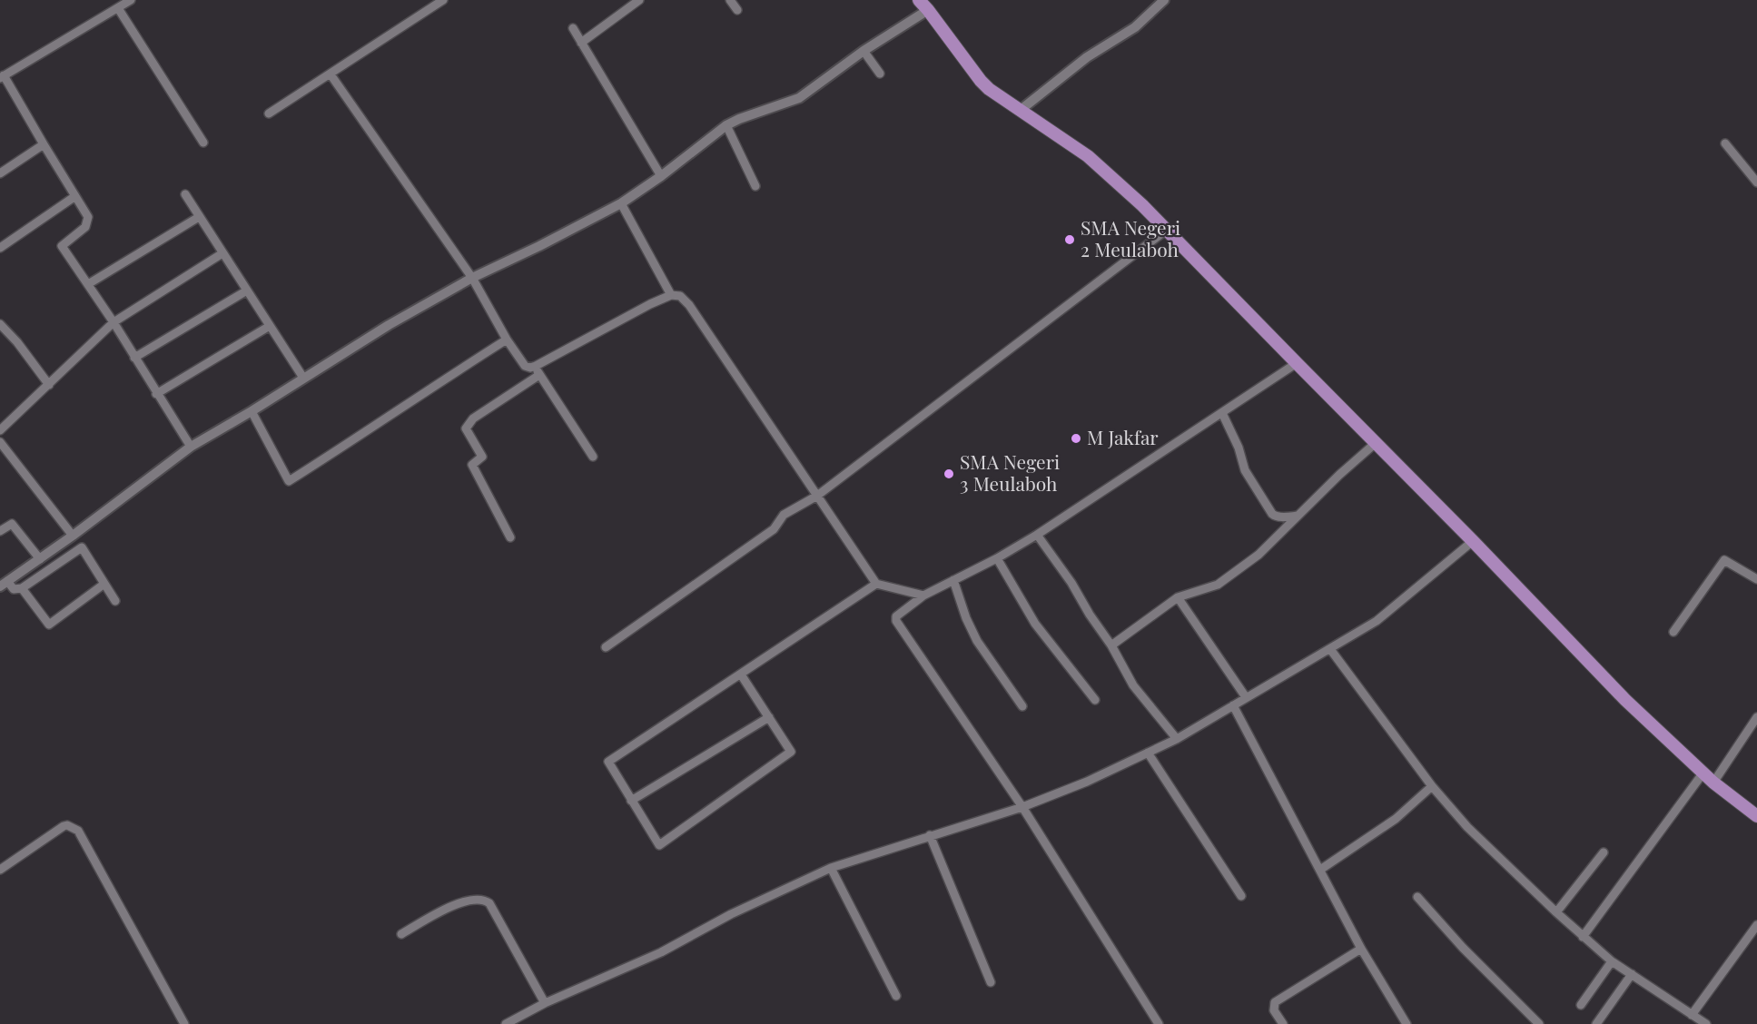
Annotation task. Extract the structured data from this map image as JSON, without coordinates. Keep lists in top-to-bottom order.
{
  "places": ["SMA Negeri 2 Meulaboh", "M Jakfar", "SMA Negeri 3 Meulaboh"]
}
